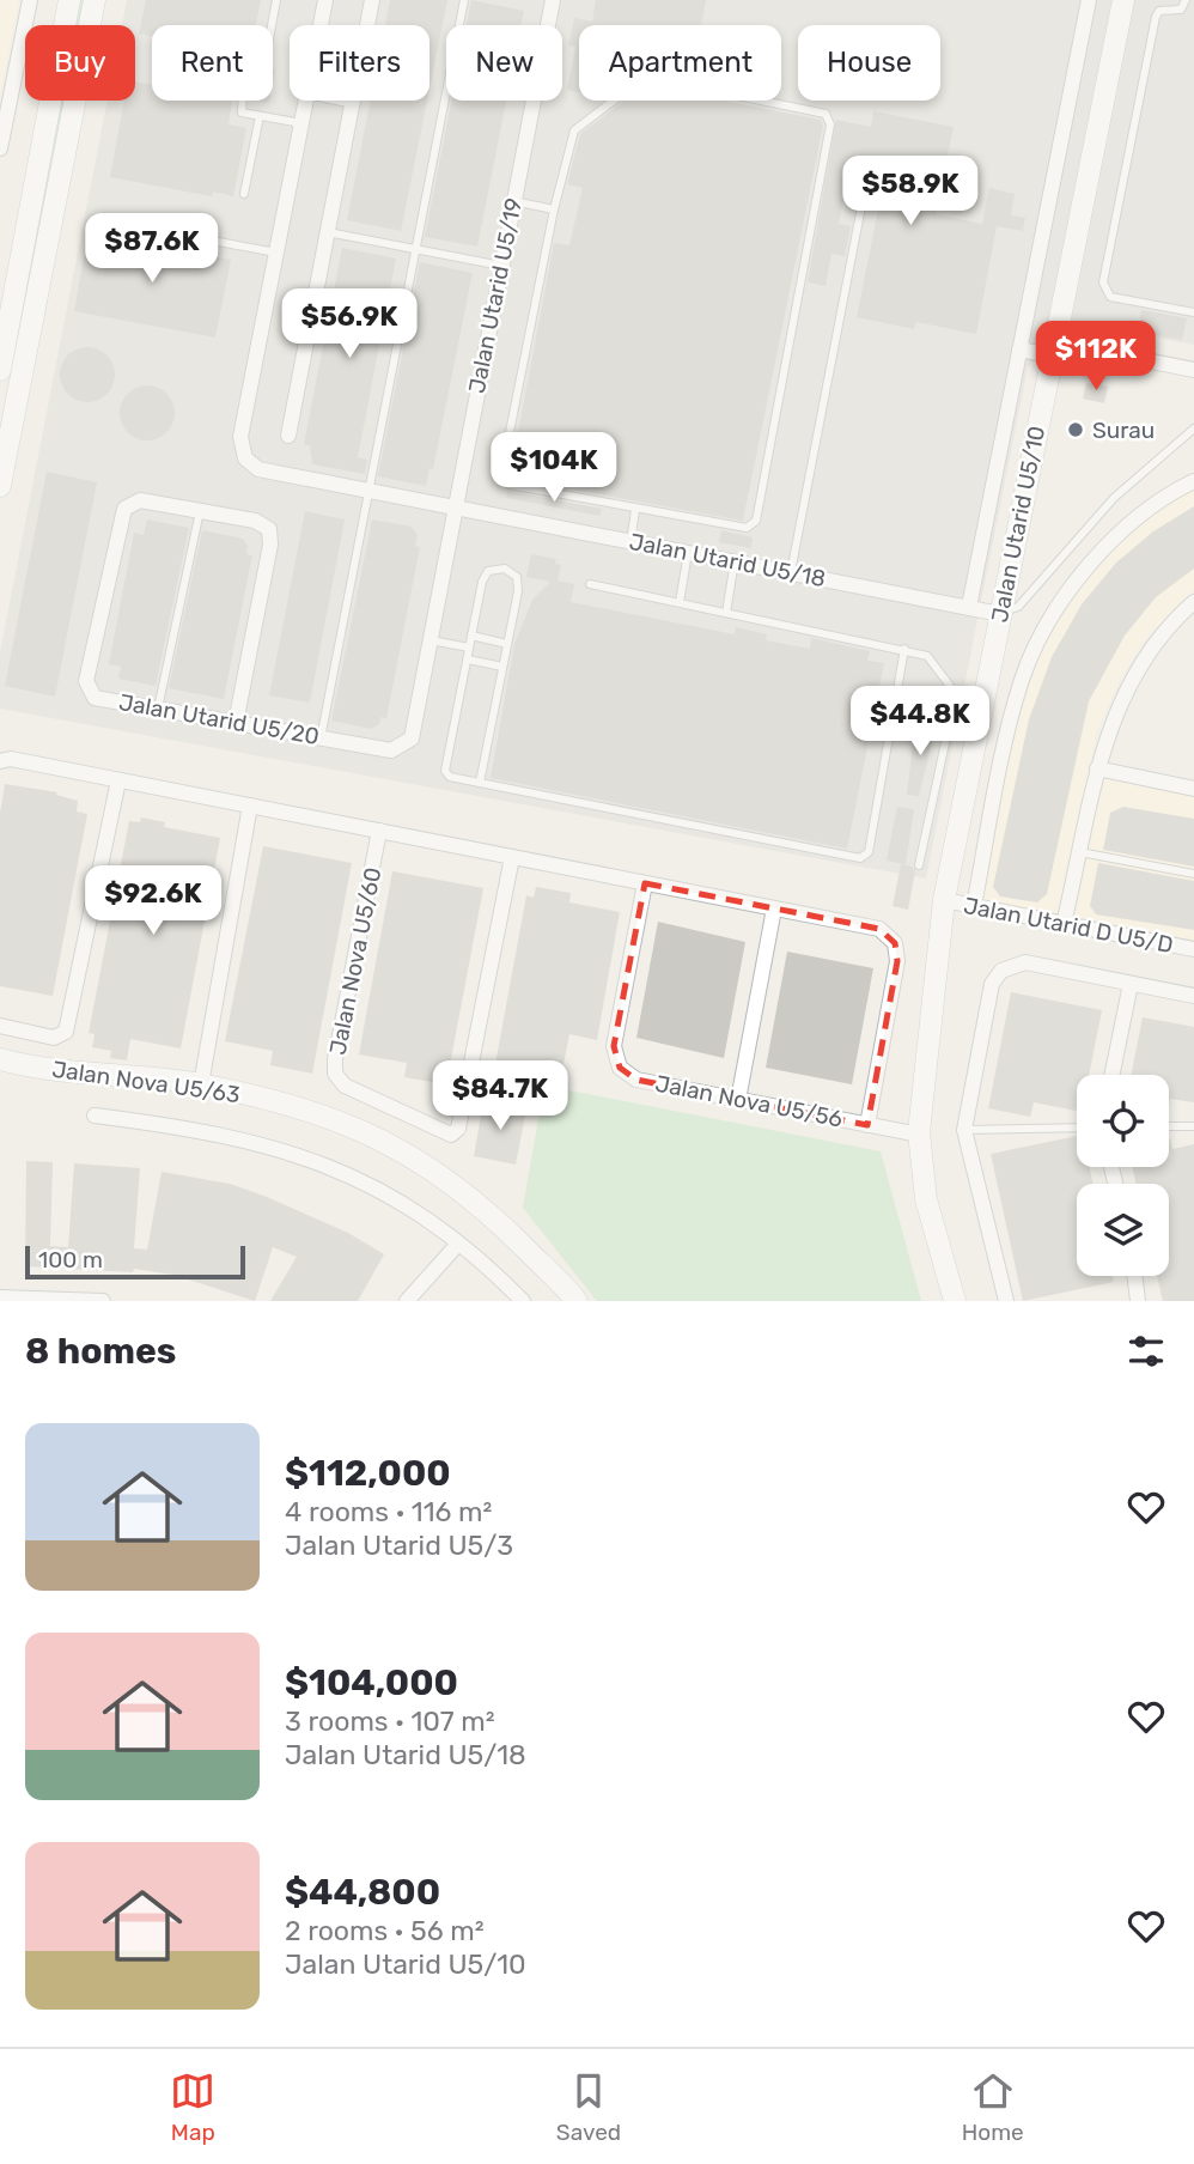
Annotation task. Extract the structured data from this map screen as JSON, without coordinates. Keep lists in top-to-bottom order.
{
  "streets": {
    "street": [
      "Jalan Utarid U5/19",
      "Jalan Utarid U5/10",
      "Jalan Utarid U5/18",
      "Jalan Utarid U5/20",
      "Jalan Utarid D U5/D",
      "Jalan Nova U5/60",
      "Jalan Nova U5/63",
      "Jalan Nova U5/56"
    ]
  },
  "crossings": [
    ["Jalan Utarid U5/19", "Jalan Utarid U5/18"],
    ["Jalan Utarid U5/19", "Jalan Utarid U5/20"],
    ["Jalan Utarid U5/10", "Jalan Utarid U5/18"],
    ["Jalan Utarid U5/10", "Jalan Utarid D U5/D"],
    ["Jalan Utarid U5/10", "Jalan Nova U5/56"]
  ],
  "places": ["Surau"],
  "scale_bar": "100 m",
  "page": {
    "chip": [
      "Buy",
      "Rent",
      "Filters",
      "New",
      "Apartment",
      "House"
    ],
    "price": [
      "$58.9K",
      "$87.6K",
      "$56.9K",
      "$112K",
      "$104K",
      "$44.8K",
      "$92.6K",
      "$84.7K"
    ],
    "scale": "100 m",
    "heading": "8 homes",
    "list": [
      {
        "name": "$112,000",
        "note": "4 rooms · 116 m² · Jalan Utarid U5/3"
      },
      {
        "name": "$104,000",
        "note": "3 rooms · 107 m² · Jalan Utarid U5/18"
      },
      {
        "name": "$44,800",
        "note": "2 rooms · 56 m² · Jalan Utarid U5/10"
      }
    ],
    "tabs": ["Map", "Saved", "Home"]
  }
}
